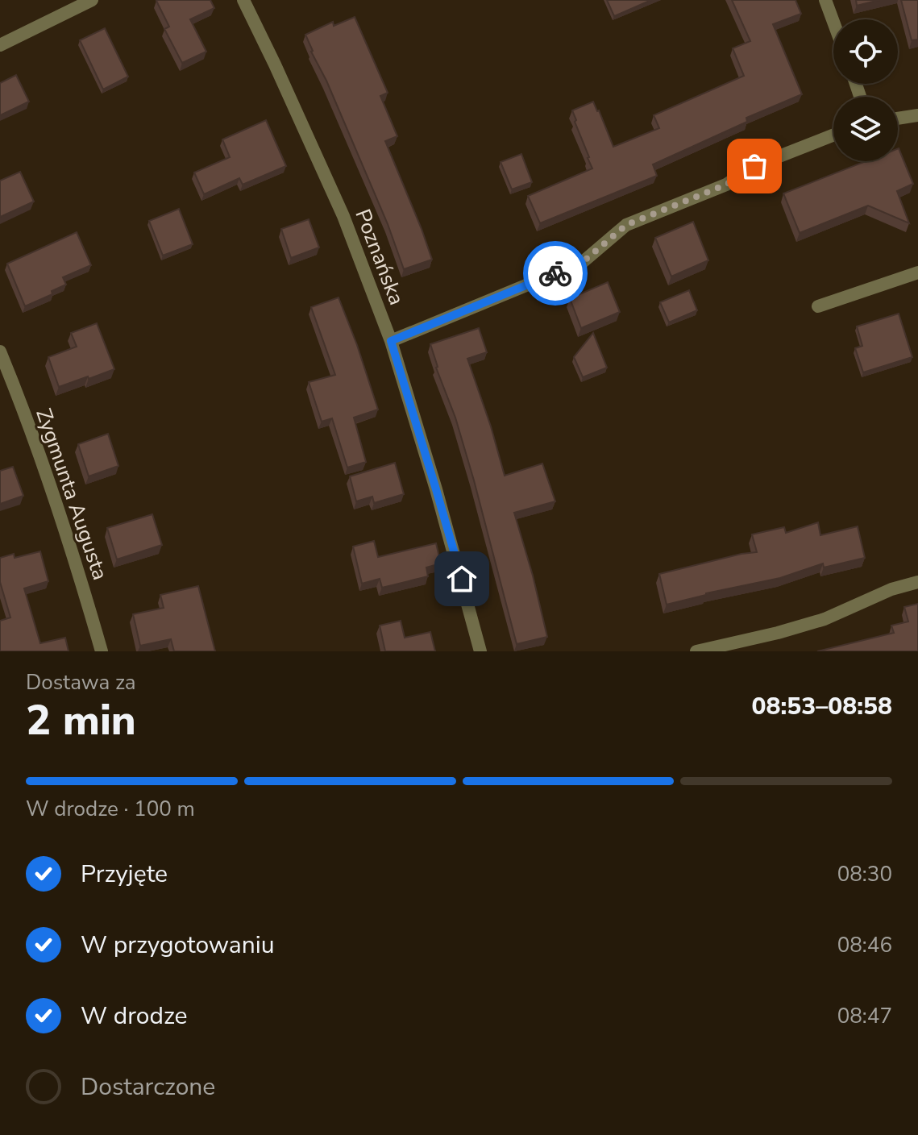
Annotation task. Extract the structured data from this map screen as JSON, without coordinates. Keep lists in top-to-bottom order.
{
  "streets": {
    "street": ["Poznańska", "Zygmunta Augusta"]
  },
  "page": {
    "heading": ["2 min", "Dostawa za", "08:53–08:58"],
    "bar": "W drodze · 100 m",
    "list": [
      ["Przyjęte", "08:30"],
      ["W przygotowaniu", "08:46"],
      ["W drodze", "08:47"],
      "Dostarczone"
    ]
  }
}
